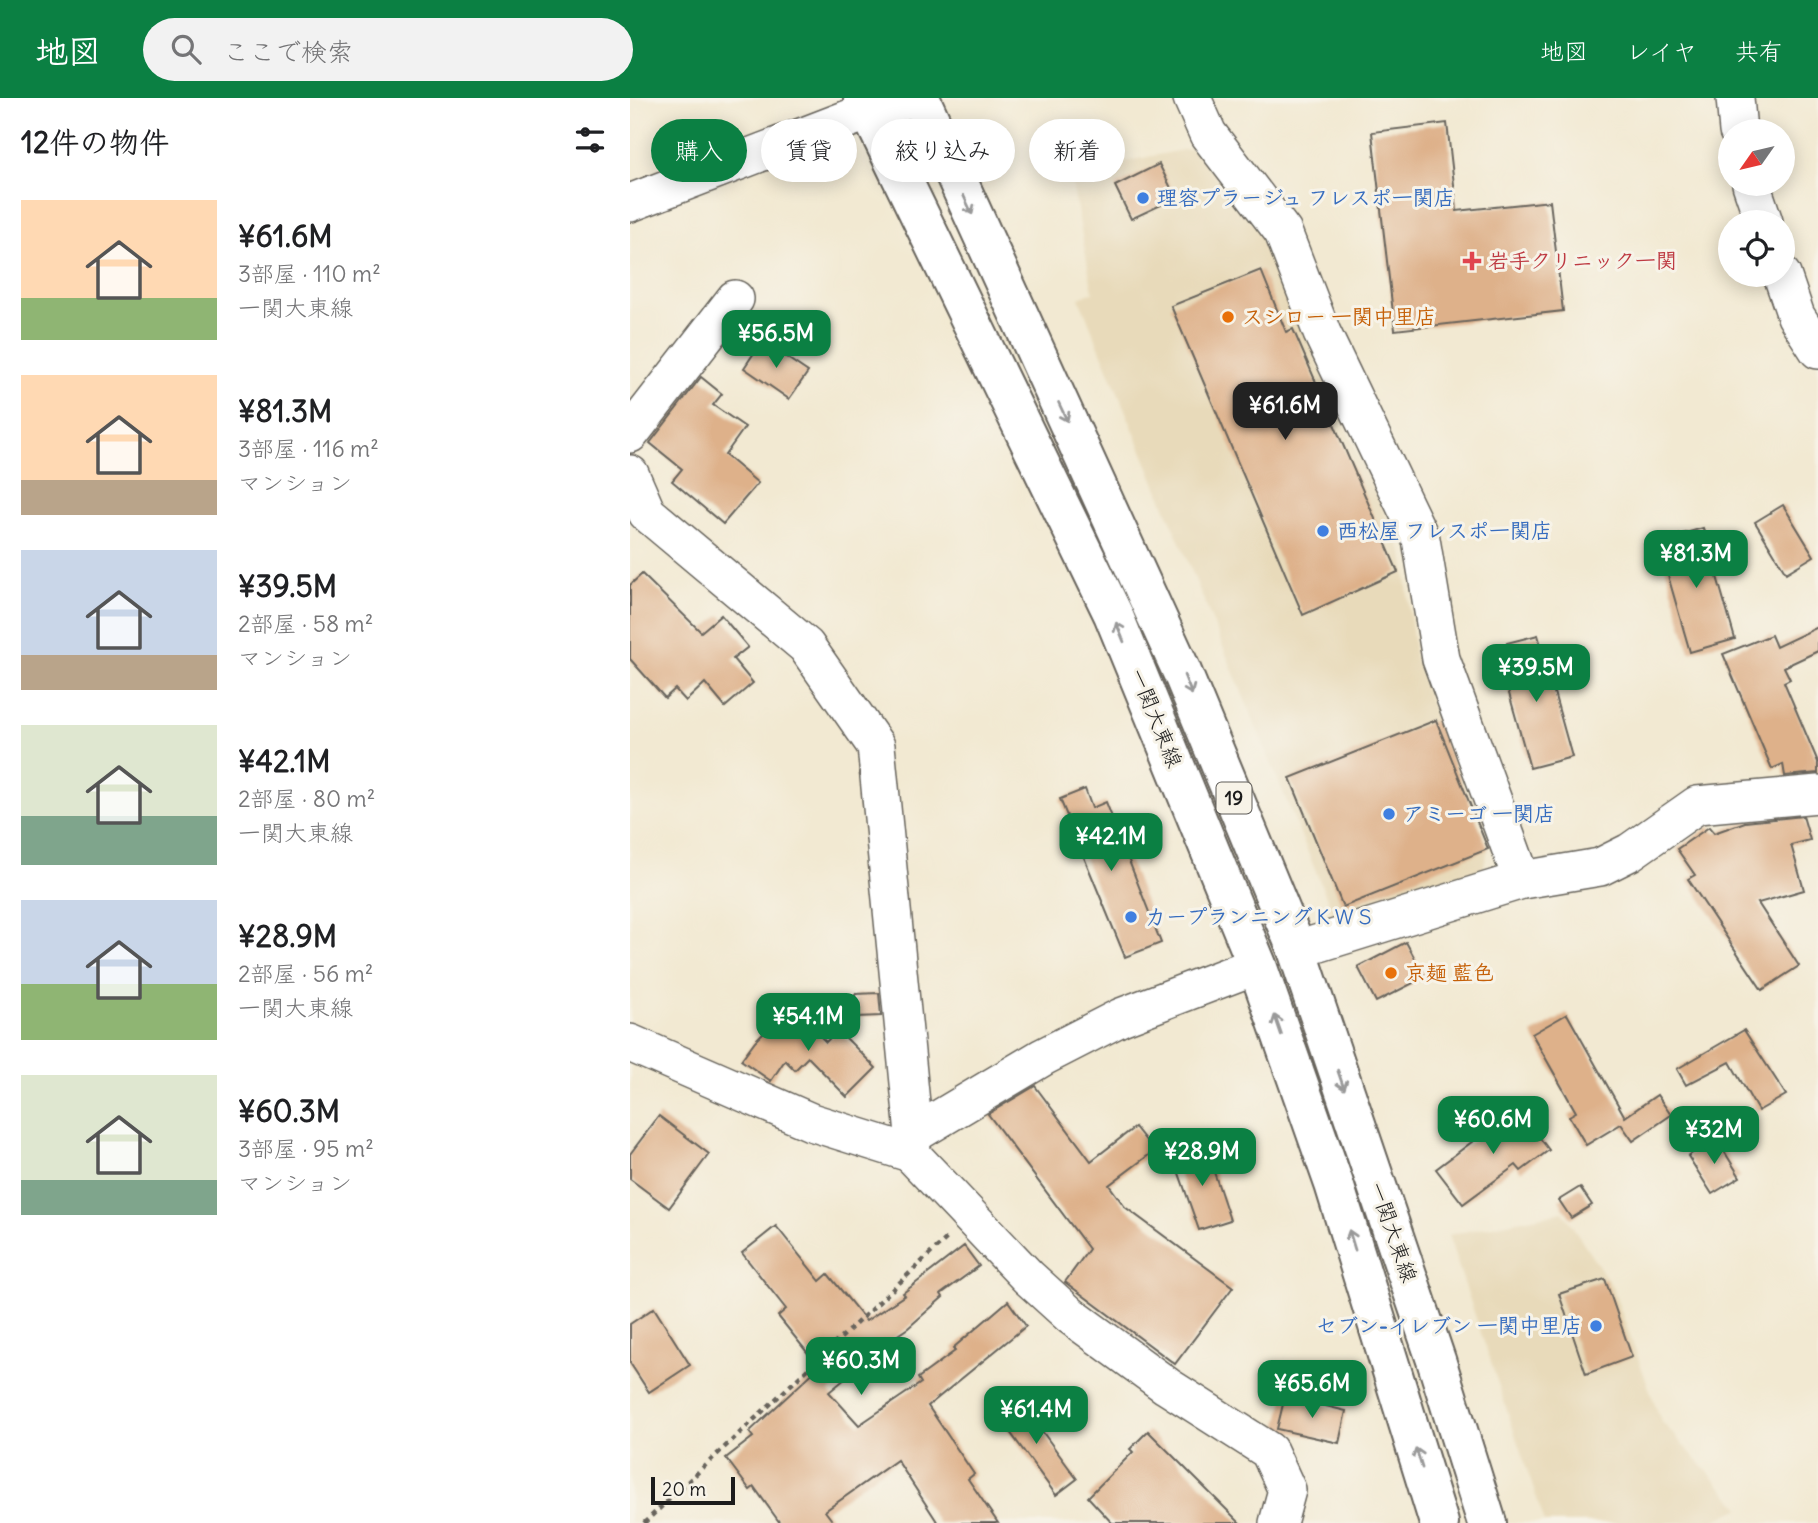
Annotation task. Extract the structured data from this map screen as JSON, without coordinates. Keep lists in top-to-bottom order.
{
  "streets": {
    "main road": ["一関大東線", "19"]
  },
  "places": {
    "other": [
      "理容プラージュ フレスポ一関店",
      "スシロー 一関中里店",
      "西松屋 フレスポ一関店",
      "アミーゴ 一関店",
      "カープランニングＫＷＳ",
      "京麺 藍色",
      "セブン-イレブン 一関中里店"
    ],
    "health": ["岩手クリニック一関"]
  },
  "scale_bar": "20 m",
  "north": "bottom left",
  "page": {
    "header": "地図",
    "search": "ここで検索",
    "nav": ["地図", "レイヤ", "共有"],
    "heading": "12件の物件",
    "chip": [
      "購入",
      "賃貸",
      "絞り込み",
      "新着"
    ],
    "list": [
      {
        "name": "¥61.6M",
        "note": "3部屋 · 110 m² · 一関大東線"
      },
      {
        "name": "¥81.3M",
        "note": "3部屋 · 116 m² · マンション"
      },
      {
        "name": "¥39.5M",
        "note": "2部屋 · 58 m² · マンション"
      },
      {
        "name": "¥42.1M",
        "note": "2部屋 · 80 m² · 一関大東線"
      },
      {
        "name": "¥28.9M",
        "note": "2部屋 · 56 m² · 一関大東線"
      },
      {
        "name": "¥60.3M",
        "note": "3部屋 · 95 m² · マンション"
      }
    ],
    "price": [
      "¥56.5M",
      "¥61.6M",
      "¥81.3M",
      "¥39.5M",
      "¥42.1M",
      "¥54.1M",
      "¥60.6M",
      "¥32M",
      "¥28.9M",
      "¥60.3M",
      "¥65.6M",
      "¥61.4M"
    ],
    "scale": "20 m"
  }
}
